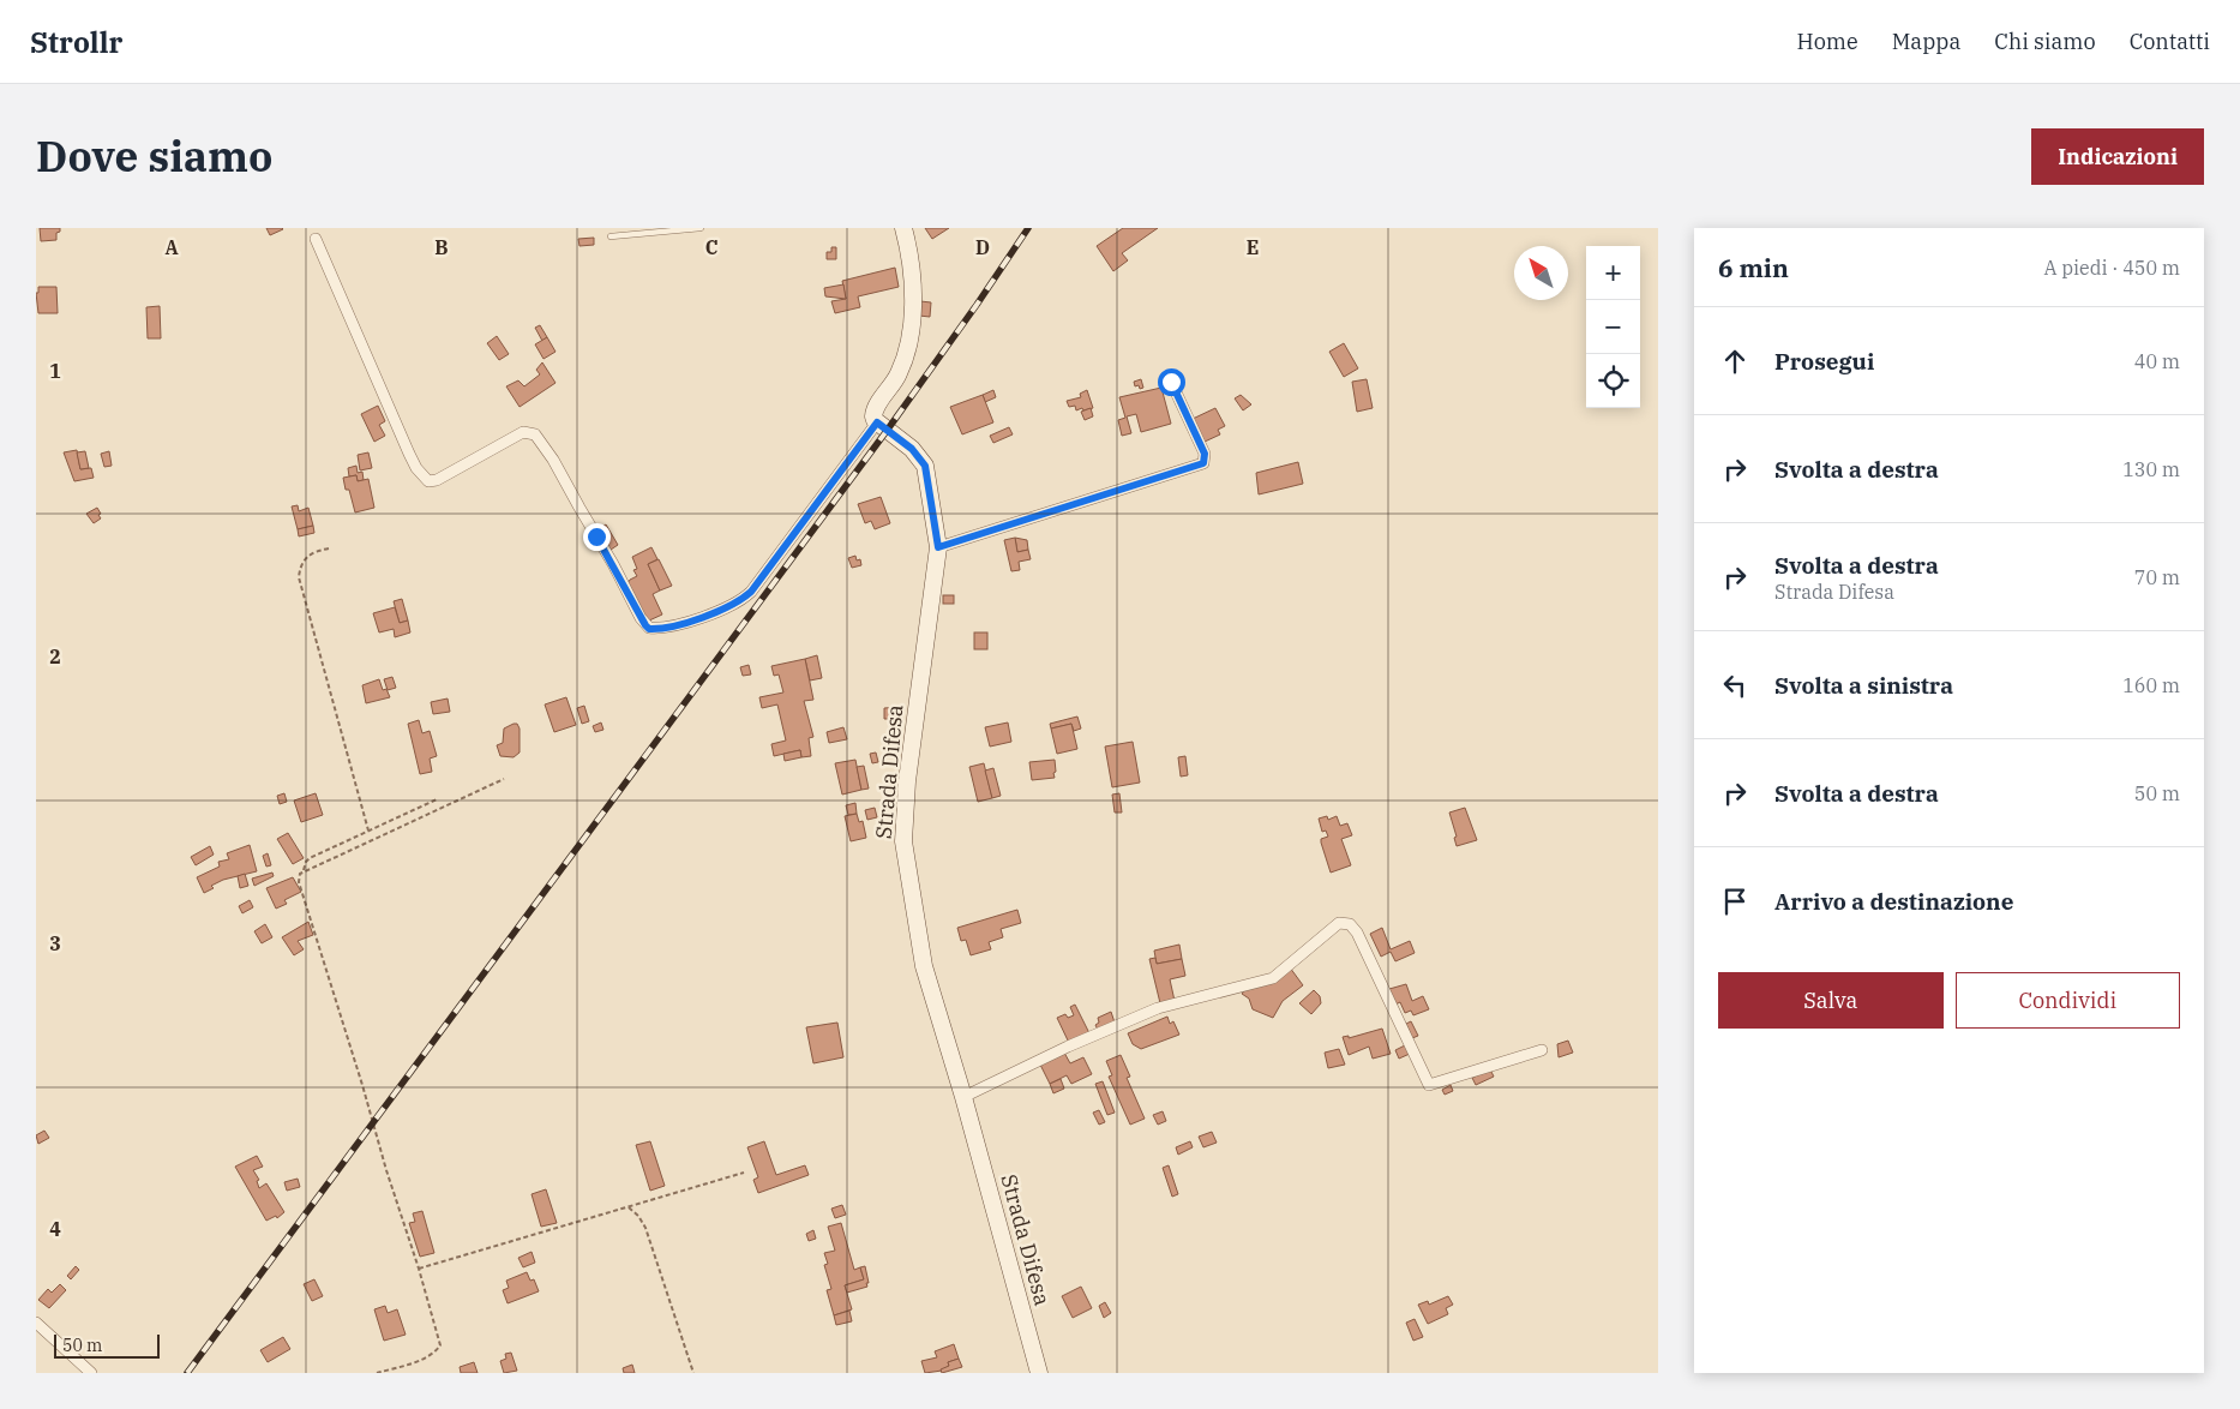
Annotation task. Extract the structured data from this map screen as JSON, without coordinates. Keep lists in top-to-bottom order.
{
  "streets": {
    "street": ["Strada Difesa"]
  },
  "scale_bar": "50 m",
  "north": "top left",
  "page": {
    "header": "Strollr",
    "nav": [
      "Home",
      "Mappa",
      "Chi siamo",
      "Contatti"
    ],
    "title": "Dove siamo",
    "buttons": [
      "Indicazioni",
      ["Salva", "Condividi"]
    ],
    "heading": ["6 min", "A piedi · 450 m"],
    "map_buttons": ["+", "−"],
    "list": [
      ["Prosegui", "40 m"],
      ["Svolta a destra", "130 m"],
      ["Svolta a destra", "Strada Difesa", "70 m"],
      ["Svolta a sinistra", "160 m"],
      ["Svolta a destra", "50 m"],
      "Arrivo a destinazione"
    ],
    "scale": "50 m"
  },
  "grid": {
    "columns": [
      "A",
      "B",
      "C",
      "D",
      "E"
    ],
    "rows": [
      "1",
      "2",
      "3",
      "4"
    ]
  }
}
